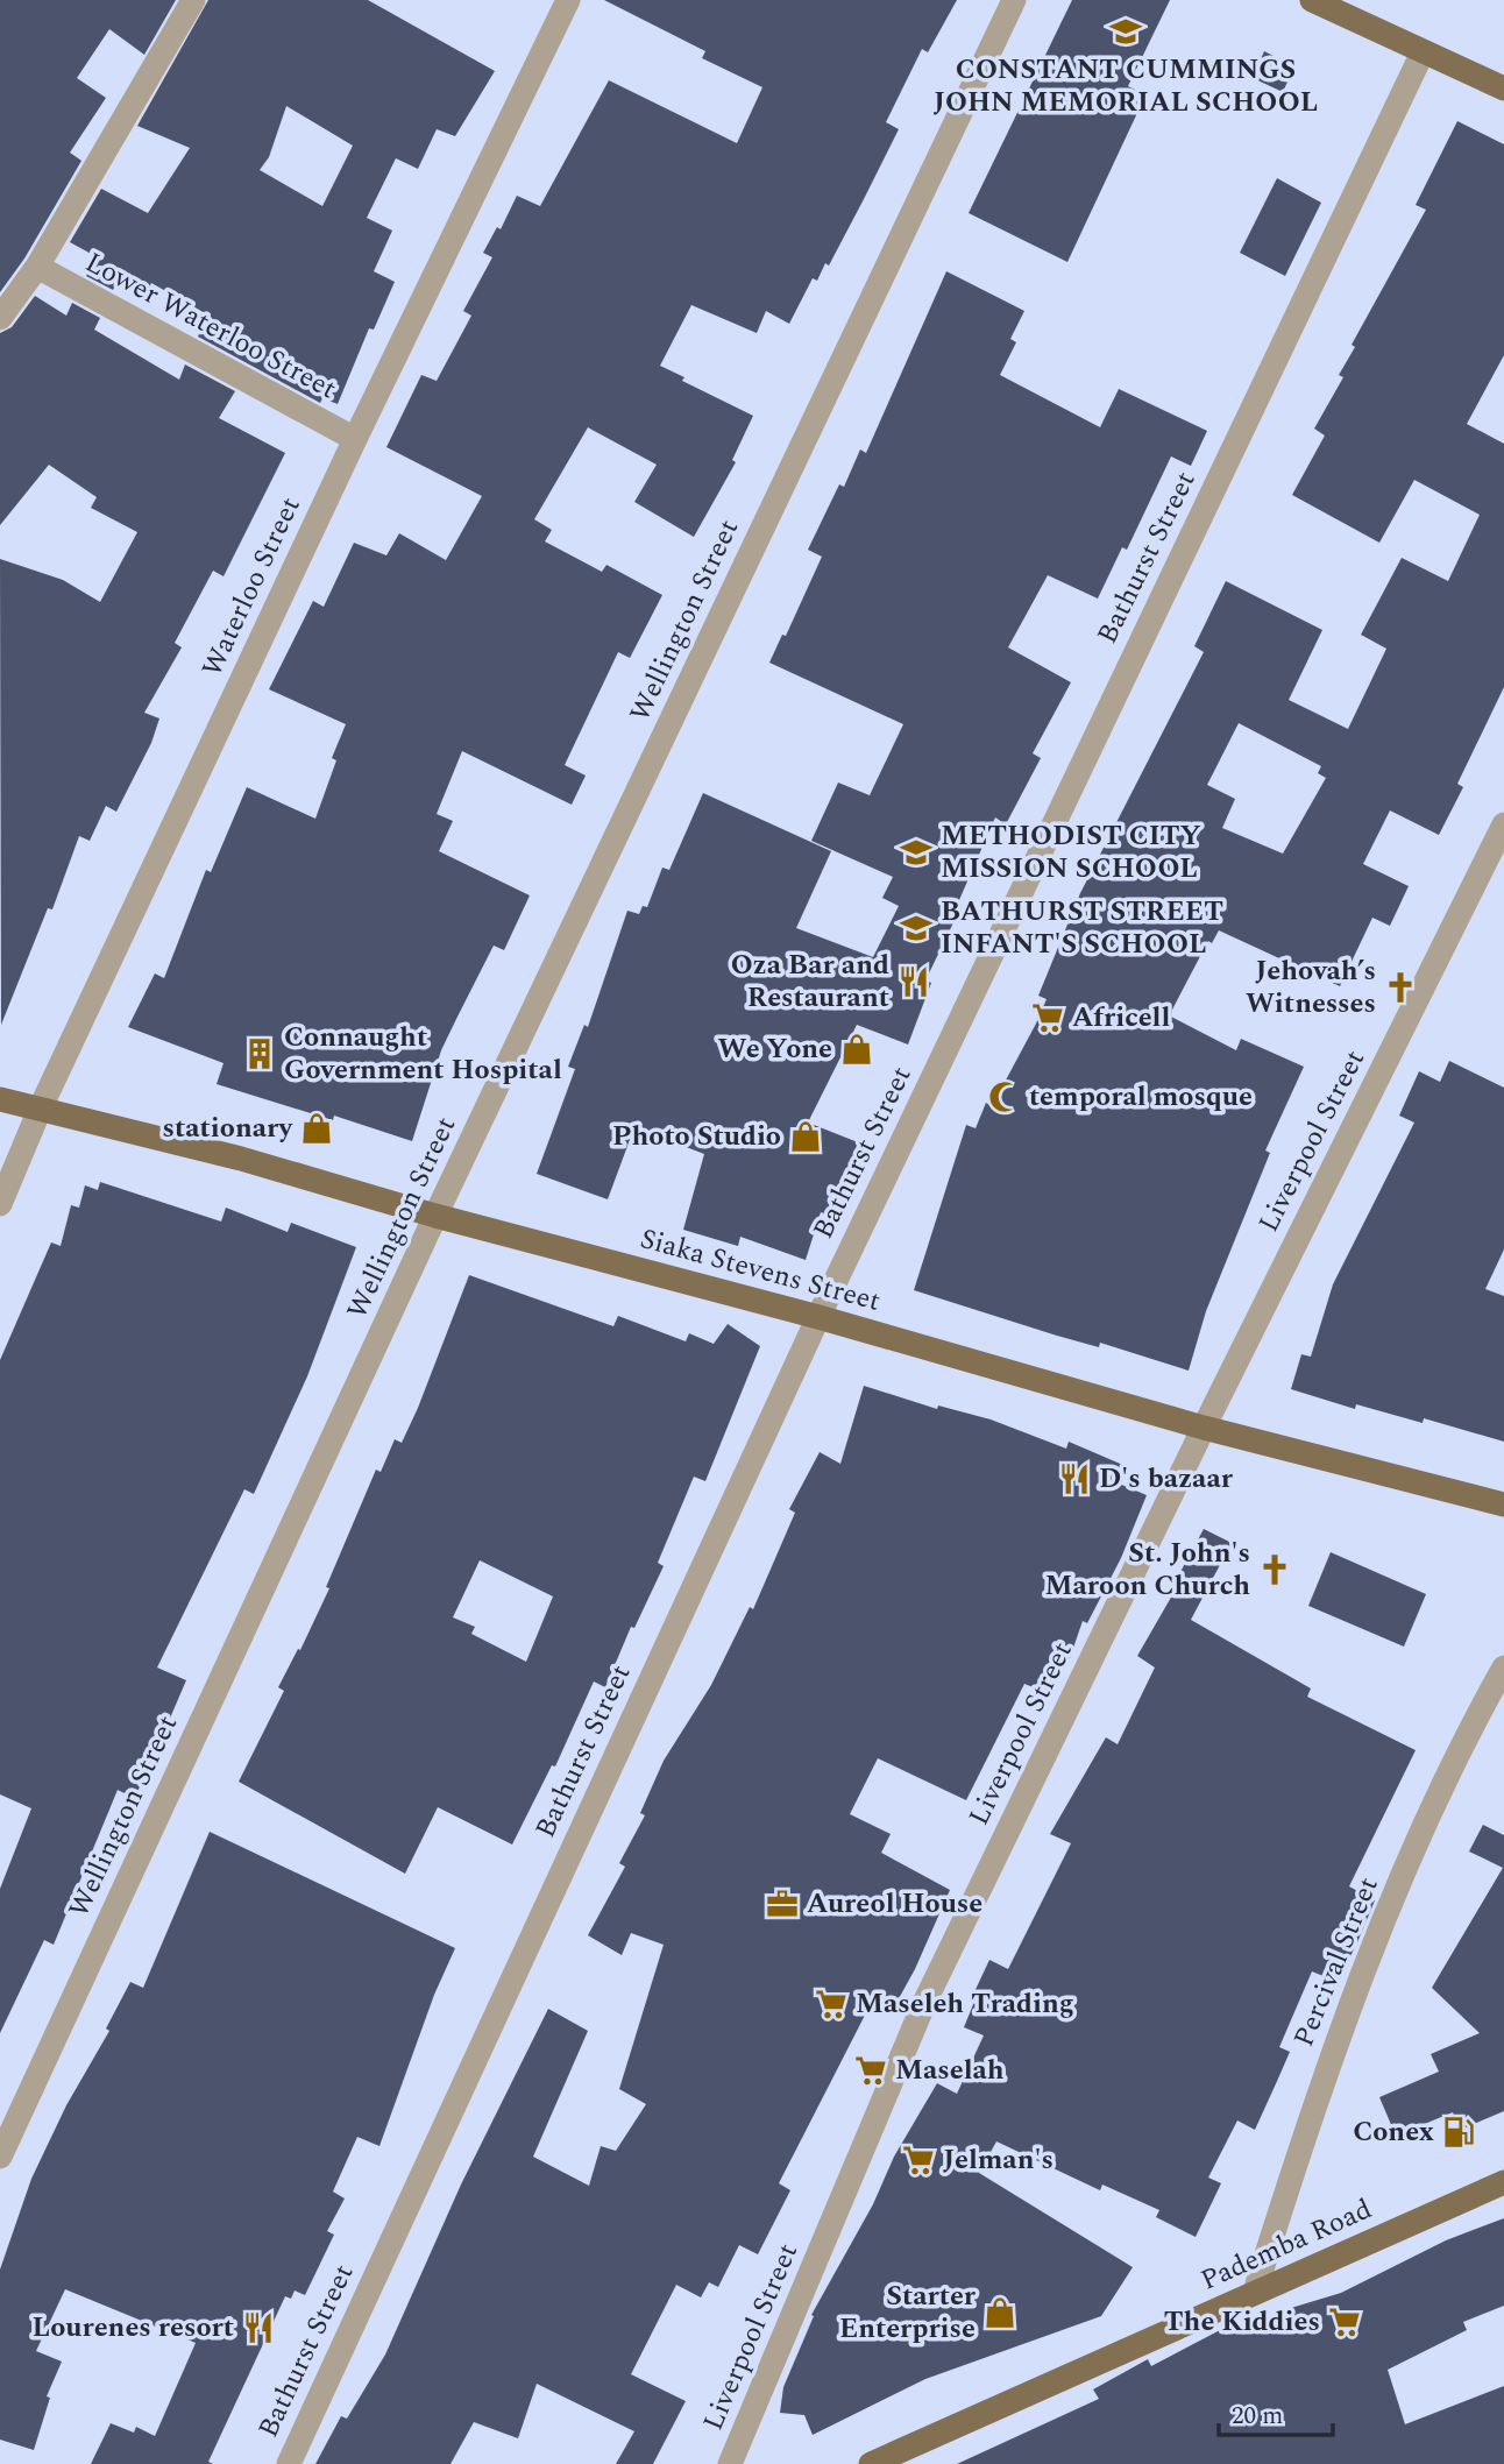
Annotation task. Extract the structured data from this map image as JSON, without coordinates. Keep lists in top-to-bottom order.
{
  "streets": {
    "main road": ["Siaka Stevens Street", "Pademba Road"],
    "street": [
      "Lower Waterloo Street",
      "Bathurst Street",
      "Waterloo Street",
      "Wellington Street",
      "Liverpool Street",
      "Percival Street"
    ]
  },
  "crossings": [
    ["Lower Waterloo Street", "Waterloo Street"],
    ["Bathurst Street", "Siaka Stevens Street"],
    ["Waterloo Street", "Siaka Stevens Street"],
    ["Wellington Street", "Siaka Stevens Street"],
    ["Liverpool Street", "Siaka Stevens Street"],
    ["Percival Street", "Pademba Road"]
  ],
  "places": {
    "school or university": ["CONSTANT CUMMINGS JOHN MEMORIAL SCHOOL", "METHODIST CITY MISSION SCHOOL", "BATHURST STREET INFANT'S SCHOOL"],
    "restaurant": ["Oza Bar and Restaurant", "D's bazaar", "Lourenes resort"],
    "church": ["Jehovah’s Witnesses", "St. John's Maroon Church"],
    "supermarket": [
      "Africell",
      "Maseleh Trading",
      "Maselah",
      "Jelman's",
      "The Kiddies"
    ],
    "shop": [
      "We Yone",
      "stationary",
      "Photo Studio",
      "Starter Enterprise"
    ],
    "building": ["Connaught Government Hospital"],
    "mosque": ["temporal mosque"],
    "office": ["Aureol House"],
    "fuel station": ["Conex"]
  },
  "scale_bar": "20 m"
}
